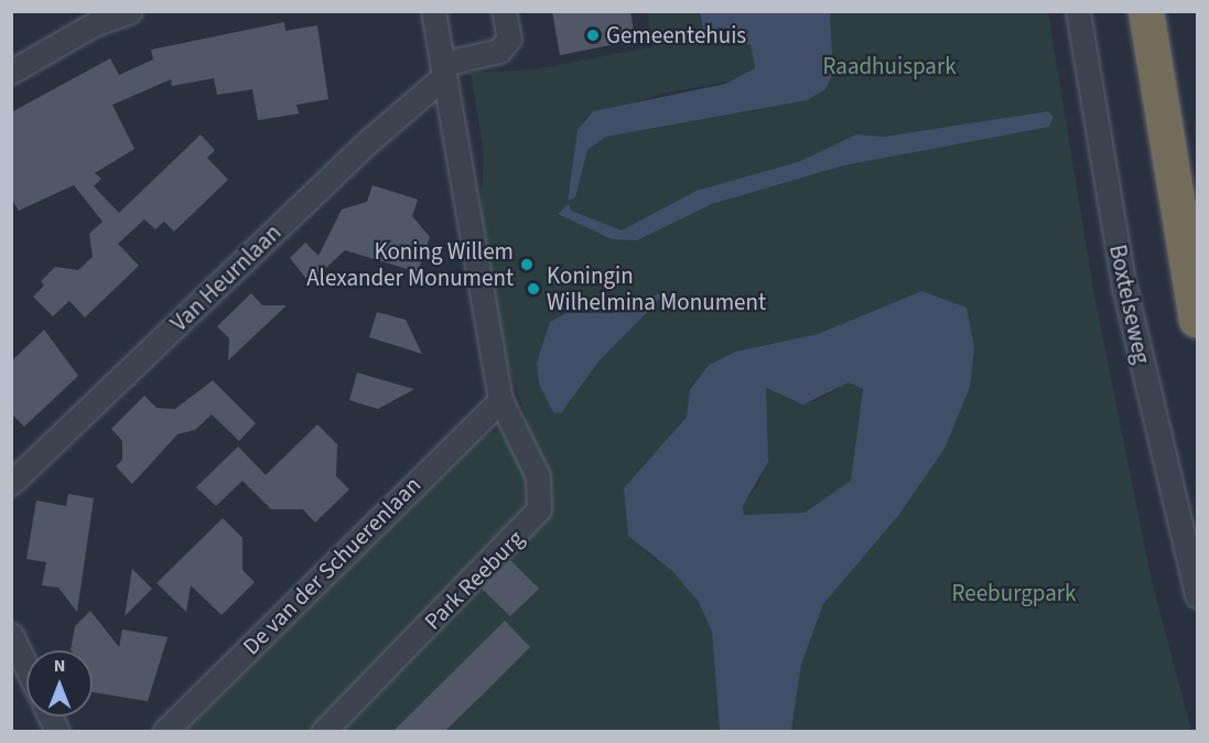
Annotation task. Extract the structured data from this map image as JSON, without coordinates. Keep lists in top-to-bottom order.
{
  "streets": {
    "street": [
      "Van Heurnlaan",
      "Boxtelseweg",
      "De van der Schuerenlaan",
      "Park Reeburg"
    ]
  },
  "crossings": [
    ["Van Heurnlaan", "Park Reeburg"],
    ["De van der Schuerenlaan", "Park Reeburg"]
  ],
  "parks": ["Raadhuispark", "Reeburgpark"],
  "places": ["Gemeentehuis", "Koning Willem Alexander Monument", "Koningin Wilhelmina Monument"],
  "north": "top"
}
